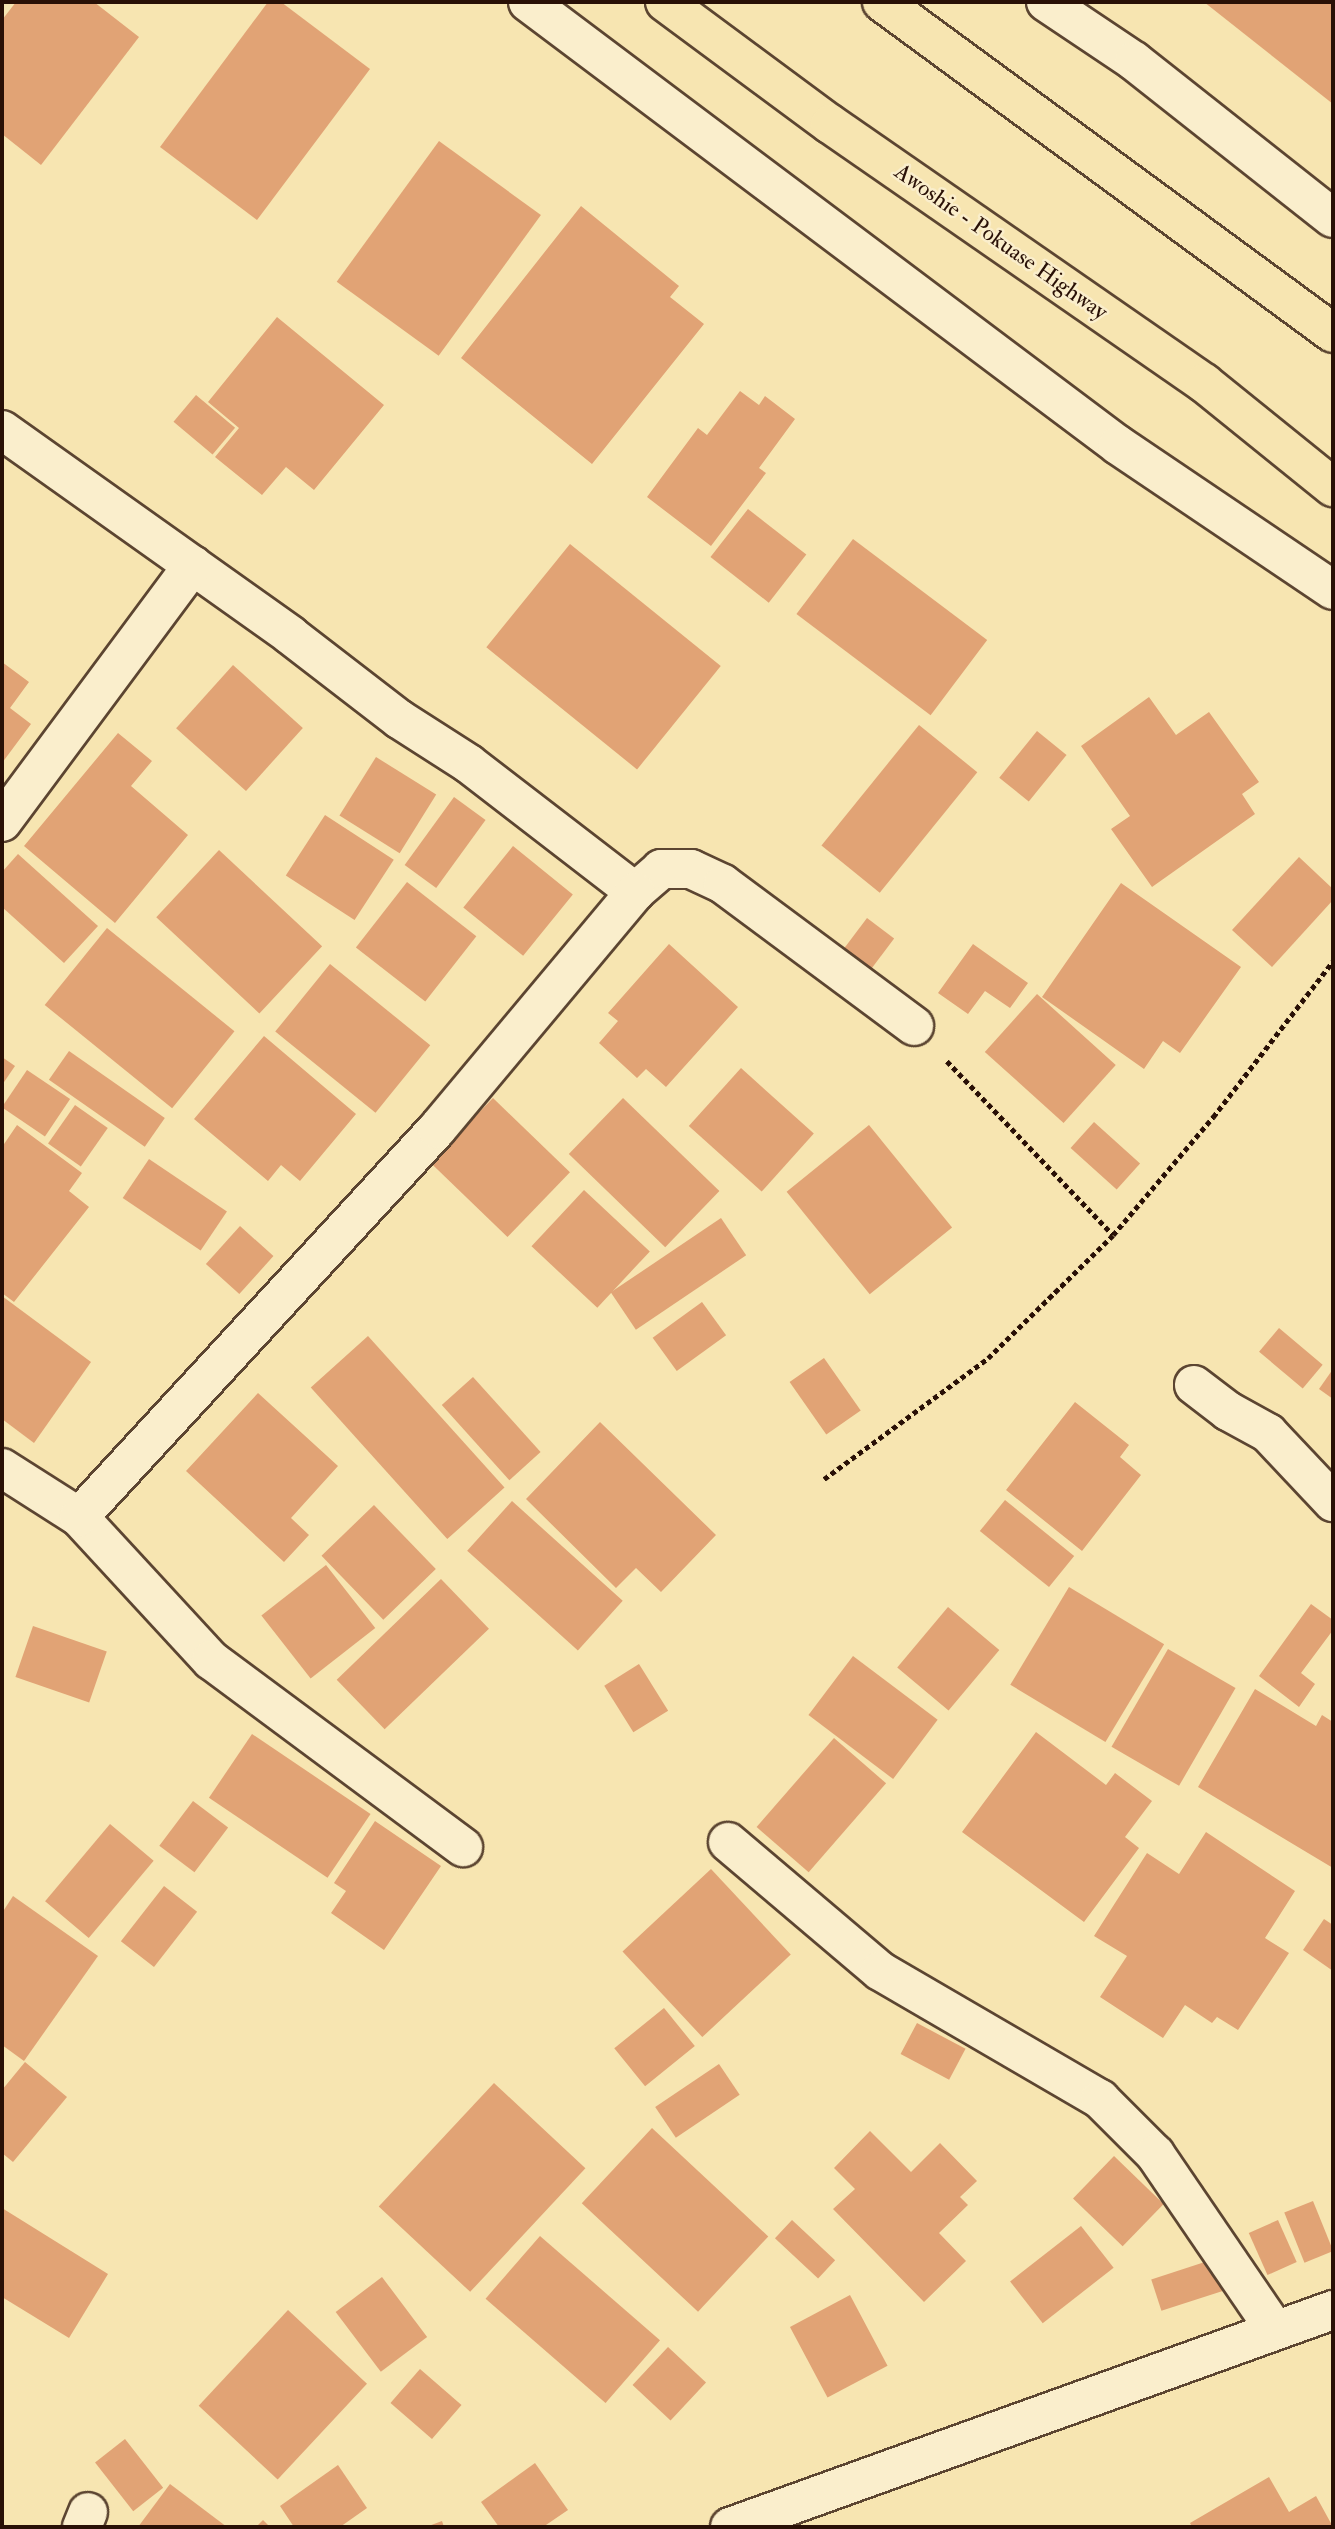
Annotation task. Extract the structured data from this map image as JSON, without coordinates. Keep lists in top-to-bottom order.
{
  "streets": {
    "main road": ["Awoshie - Pokuase Highway"]
  }
}
